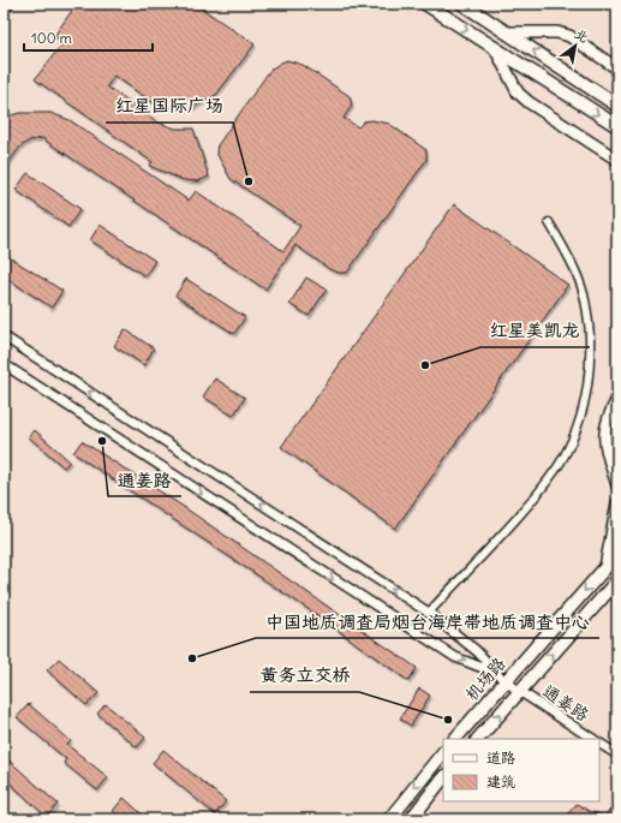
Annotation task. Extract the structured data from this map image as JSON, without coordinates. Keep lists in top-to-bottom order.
{
  "streets": {
    "highway": ["机场路"],
    "street": ["通姜路"]
  },
  "crossings": [
    ["机场路", "通姜路"]
  ],
  "places": [
    "红星国际广场",
    "红星美凯龙",
    "通姜路",
    "中国地质调查局烟台海岸带地质调查中心",
    "黄务立交桥"
  ],
  "legend": ["道路", "建筑"],
  "scale_bar": "100 m",
  "north": "top right"
}
